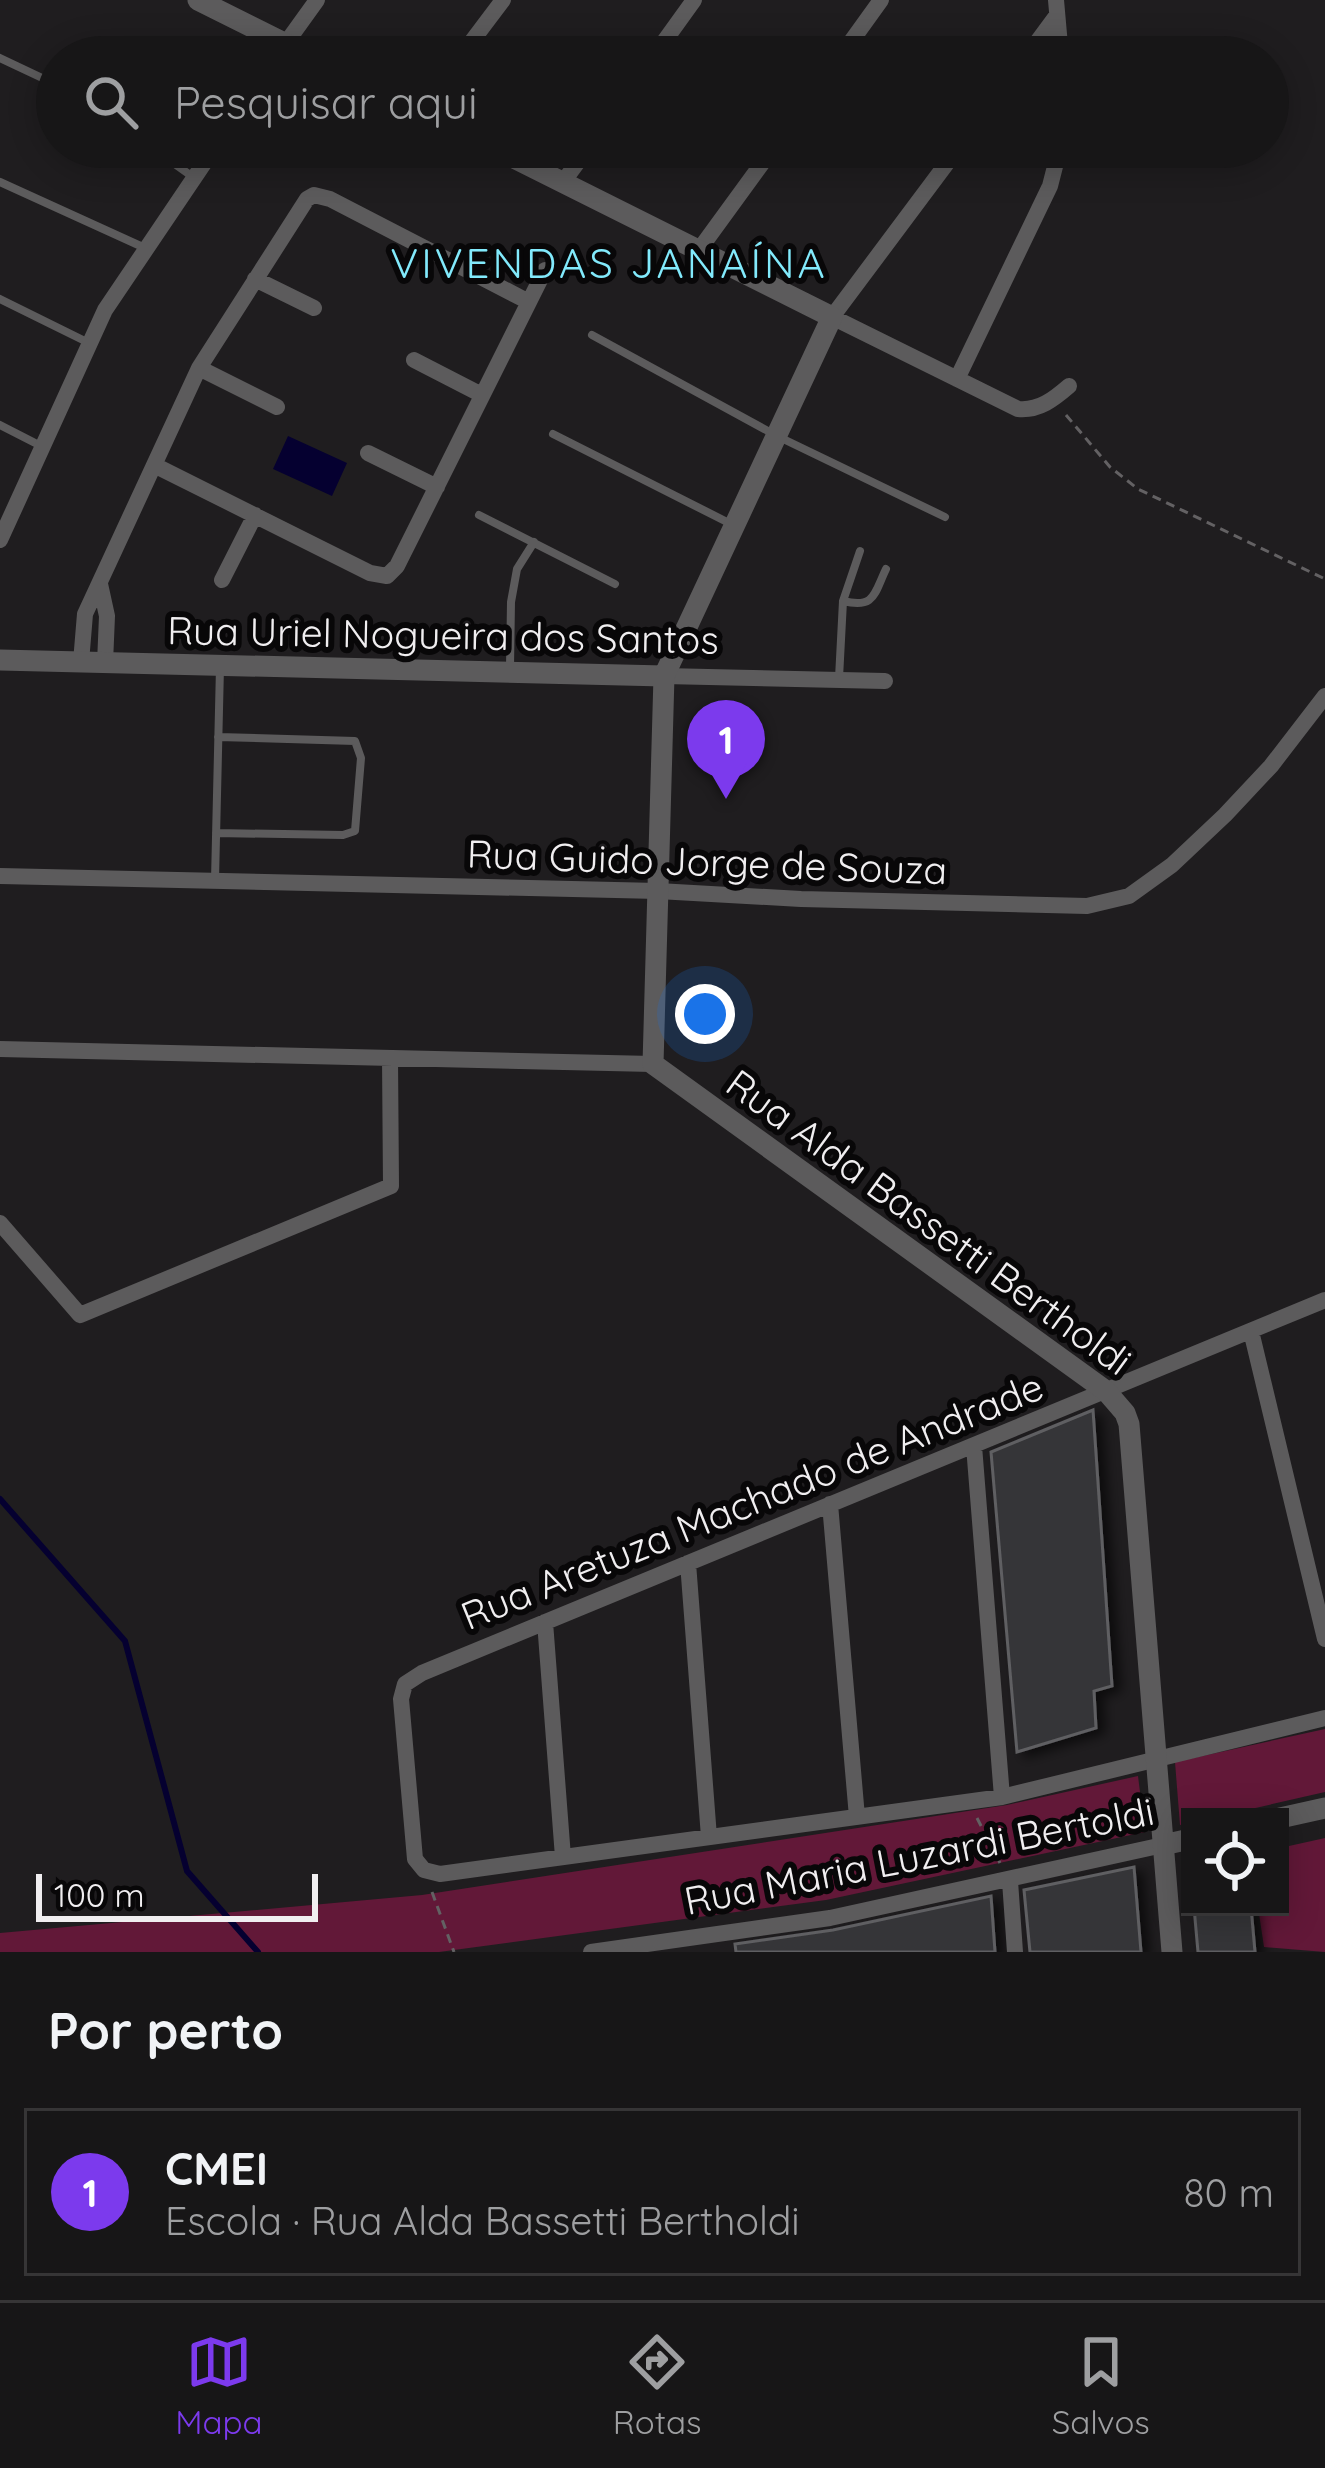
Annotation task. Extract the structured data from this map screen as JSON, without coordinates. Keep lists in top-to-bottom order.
{
  "streets": {
    "street": [
      "Rua Uriel Nogueira dos Santos",
      "Rua Guido Jorge de Souza",
      "Rua Alda Bassetti Bertholdi",
      "Rua Aretuza Machado de Andrade",
      "Rua Maria Luzardi Bertoldi"
    ]
  },
  "crossings": [
    ["Rua Alda Bassetti Bertholdi", "Rua Aretuza Machado de Andrade"],
    ["Rua Alda Bassetti Bertholdi", "Rua Maria Luzardi Bertoldi"],
    ["Rua Aretuza Machado de Andrade", "Rua Maria Luzardi Bertoldi"]
  ],
  "districts": ["VIVENDAS JANAÍNA"],
  "scale_bar": "100 m",
  "page": {
    "search": "Pesquisar aqui",
    "pins": "1",
    "scale": "100 m",
    "heading": "Por perto",
    "list": [
      {
        "mark": "1",
        "name": "CMEI",
        "note": "Escola · Rua Alda Bassetti Bertholdi",
        "value": "80 m"
      }
    ],
    "nav": ["Mapa", "Rotas", "Salvos"]
  }
}
